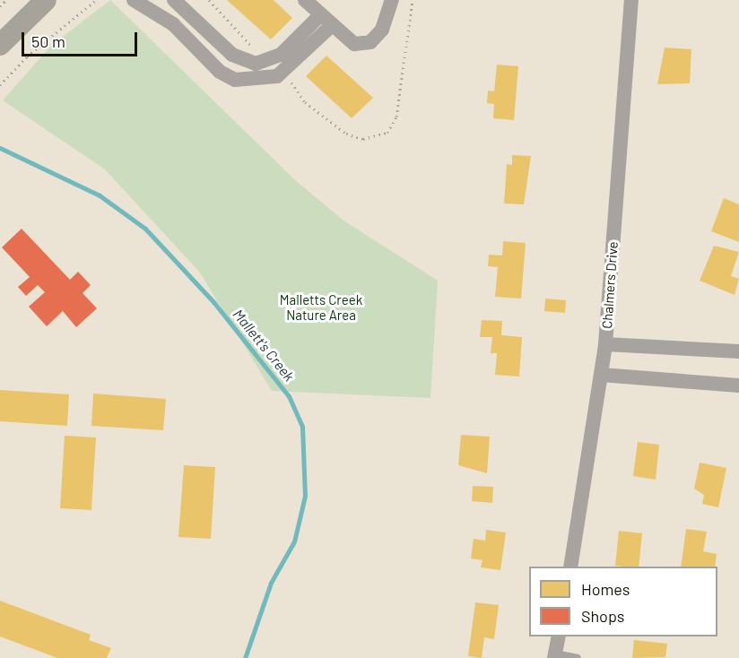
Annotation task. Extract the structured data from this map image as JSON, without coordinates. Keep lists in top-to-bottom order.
{
  "streets": {
    "street": ["Chalmers Drive"]
  },
  "water": ["Mallett's Creek"],
  "parks": ["Malletts Creek Nature Area"],
  "legend": ["Homes", "Shops"],
  "scale_bar": "50 m"
}
